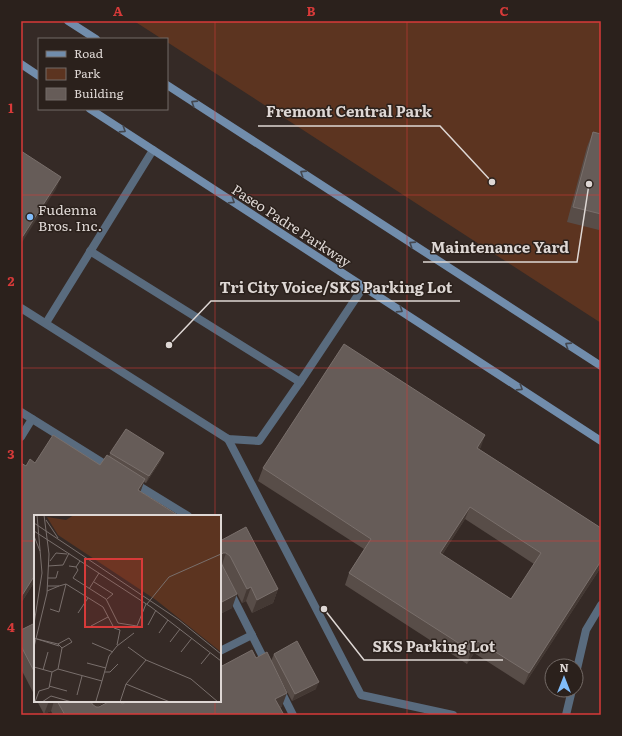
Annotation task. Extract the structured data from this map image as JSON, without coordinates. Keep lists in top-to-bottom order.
{
  "streets": {
    "main road": ["Paseo Padre Parkway"]
  },
  "places": [
    "Fremont Central Park",
    "Maintenance Yard",
    "Fudenna Bros. Inc.",
    "Tri City Voice/SKS Parking Lot",
    "SKS Parking Lot"
  ],
  "legend": ["Road", "Park", "Building"],
  "north": "top",
  "grid": {
    "columns": ["A", "B", "C"],
    "rows": [
      "1",
      "2",
      "3",
      "4"
    ]
  }
}
